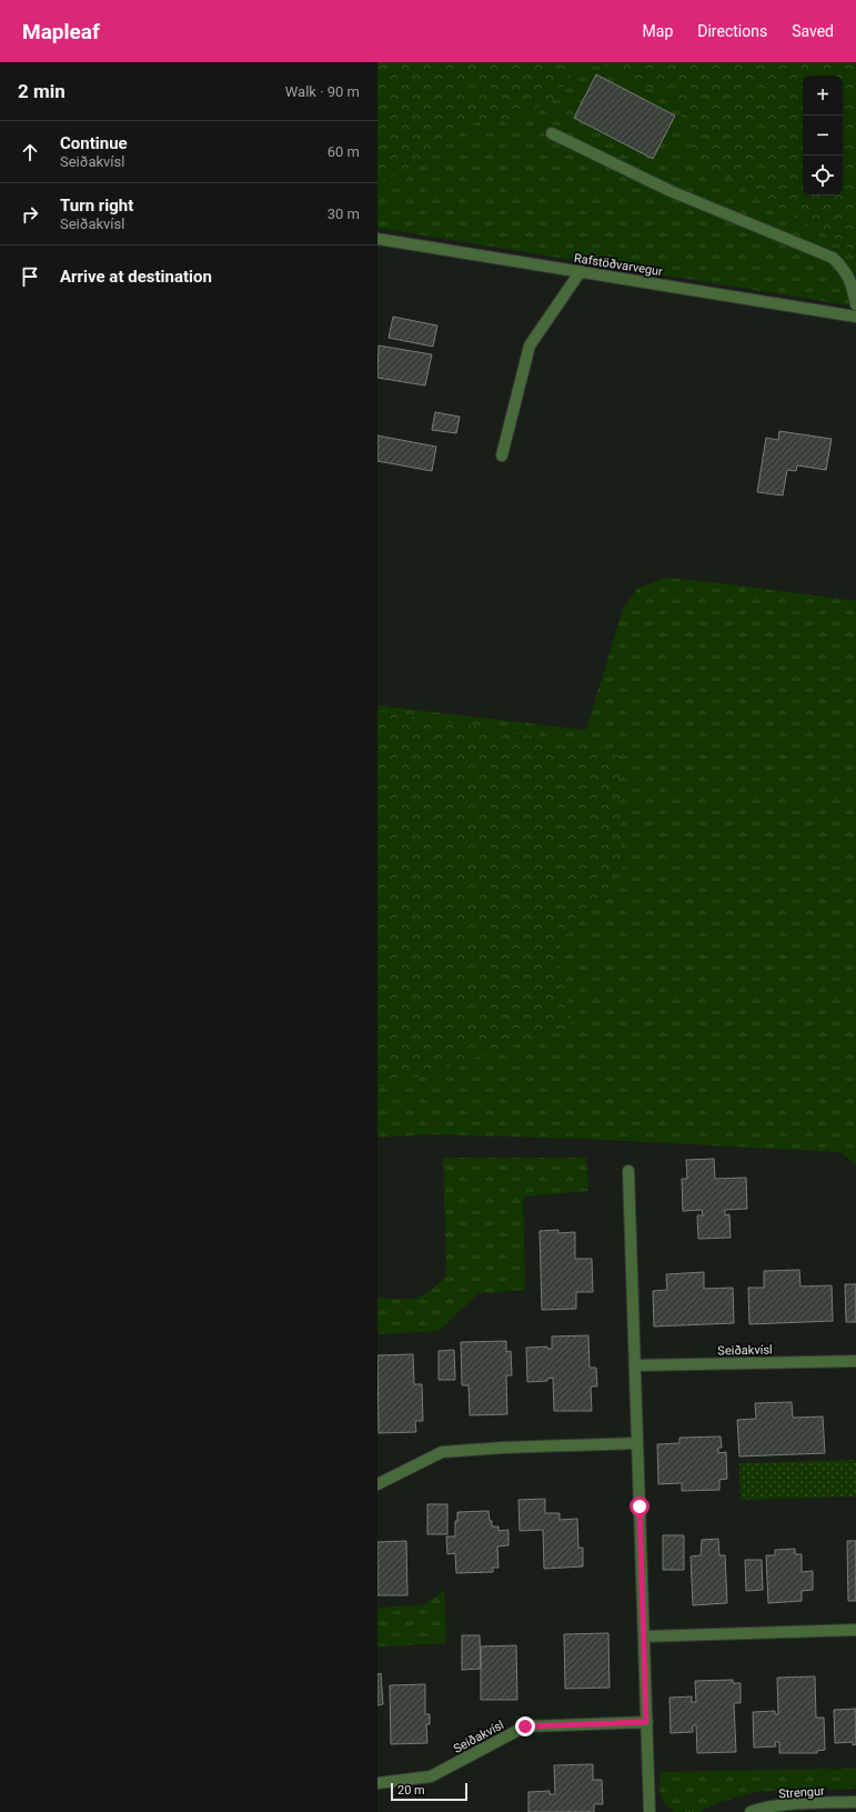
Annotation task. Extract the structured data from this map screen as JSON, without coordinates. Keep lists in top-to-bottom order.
{
  "streets": {
    "street": ["Rafstöðvarvegur", "Seiðakvísl", "Strengur"]
  },
  "scale_bar": "20 m",
  "page": {
    "header": "Mapleaf",
    "nav": ["Map", "Directions", "Saved"],
    "heading": ["2 min", "Walk · 90 m"],
    "map_buttons": ["+", "−"],
    "list": [
      ["Continue", "Seiðakvísl", "60 m"],
      ["Turn right", "Seiðakvísl", "30 m"],
      "Arrive at destination"
    ],
    "scale": "20 m"
  }
}
